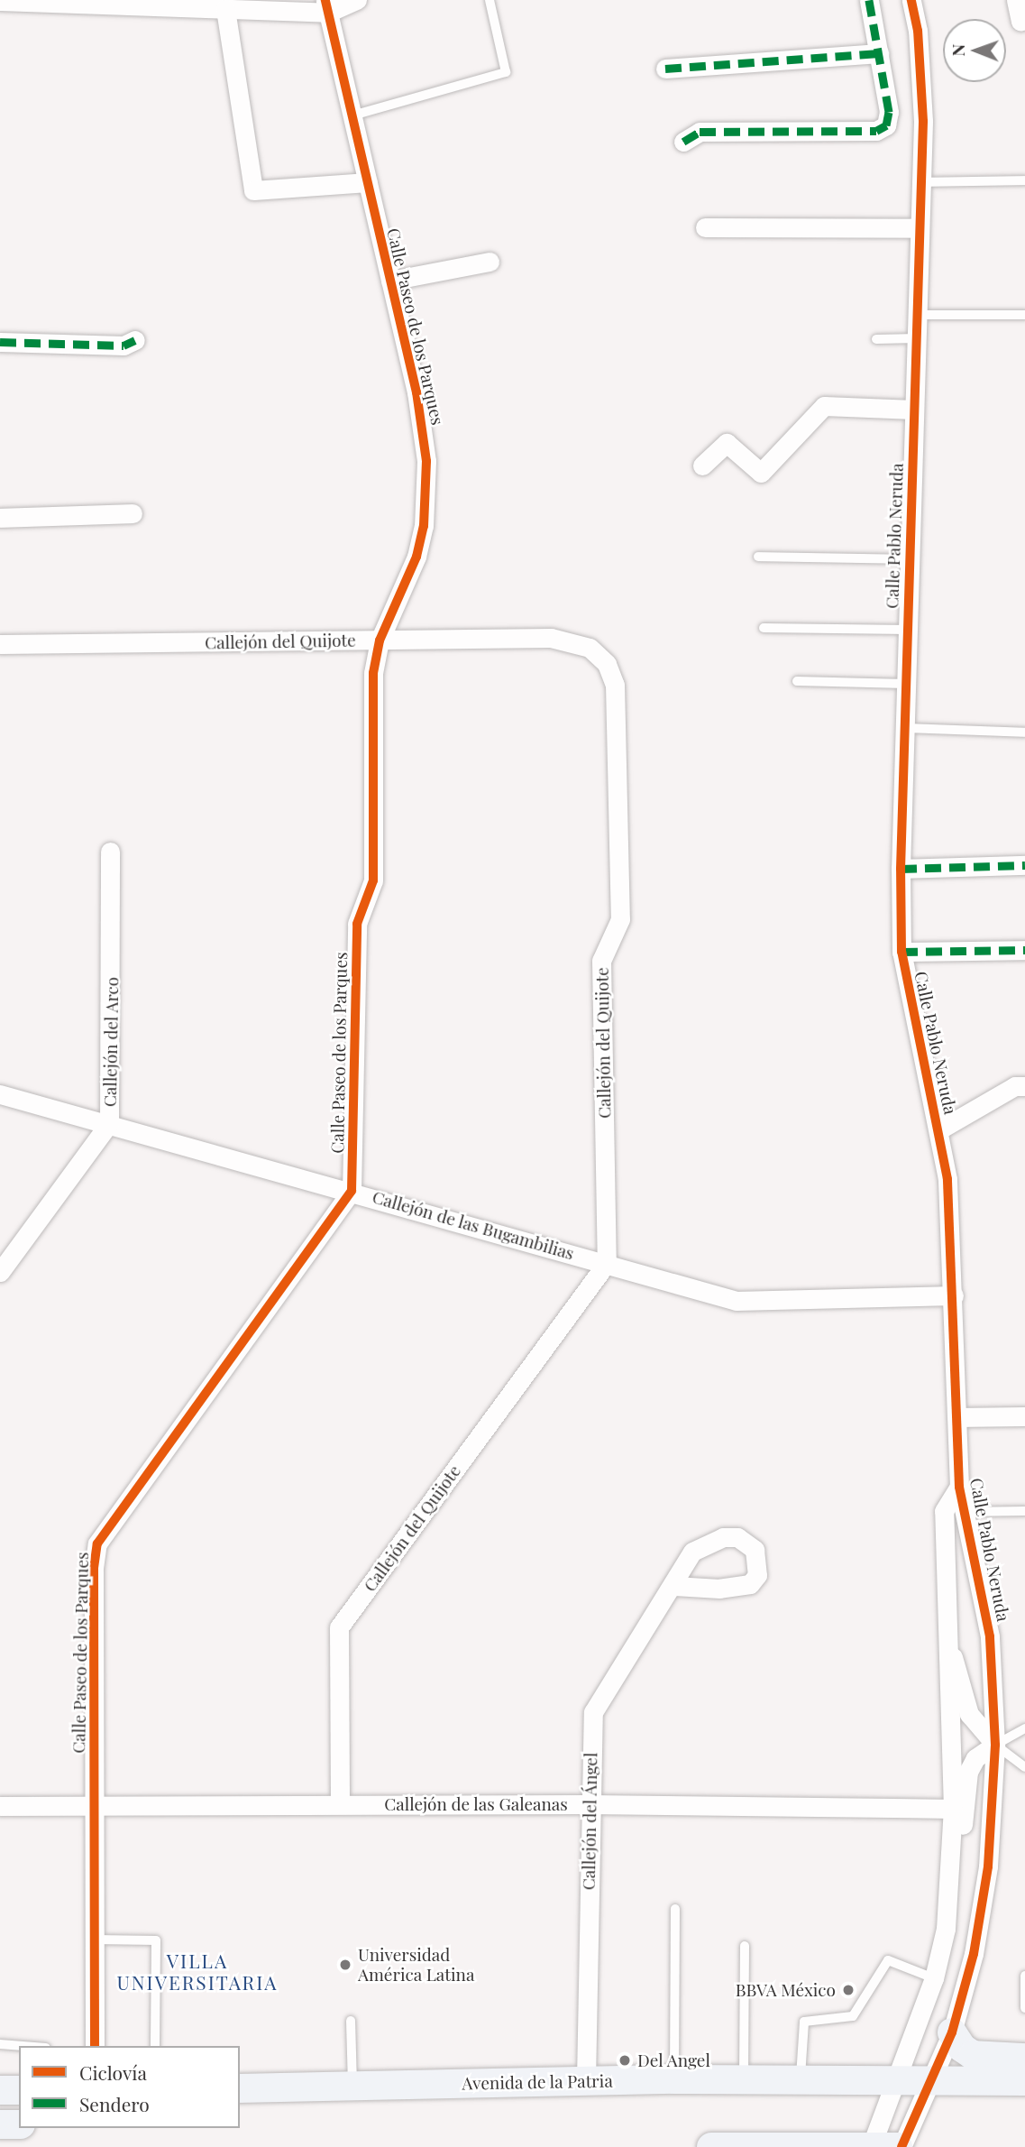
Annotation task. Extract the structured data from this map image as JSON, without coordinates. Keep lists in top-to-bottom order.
{
  "streets": {
    "main road": ["Avenida de la Patria"],
    "street": [
      "Calle Paseo de los Parques",
      "Calle Pablo Neruda",
      "Callejón del Quijote",
      "Callejón del Arco",
      "Callejón de las Bugambilias",
      "Callejón de las Galeanas",
      "Callejón del Ángel"
    ]
  },
  "crossings": [
    ["Calle Paseo de los Parques", "Callejón del Quijote"],
    ["Calle Paseo de los Parques", "Callejón de las Bugambilias"],
    ["Calle Paseo de los Parques", "Callejón de las Galeanas"],
    ["Calle Pablo Neruda", "Callejón de las Bugambilias"],
    ["Calle Pablo Neruda", "Avenida de la Patria"],
    ["Callejón del Quijote", "Callejón de las Bugambilias"],
    ["Callejón del Quijote", "Callejón de las Galeanas"],
    ["Callejón del Arco", "Callejón de las Bugambilias"],
    ["Callejón de las Galeanas", "Callejón del Ángel"],
    ["Callejón del Ángel", "Avenida de la Patria"]
  ],
  "districts": ["VILLA UNIVERSITARIA"],
  "places": ["Universidad América Latina", "BBVA México", "Del Angel"],
  "legend": ["Ciclovía", "Sendero"],
  "north": "left"
}
